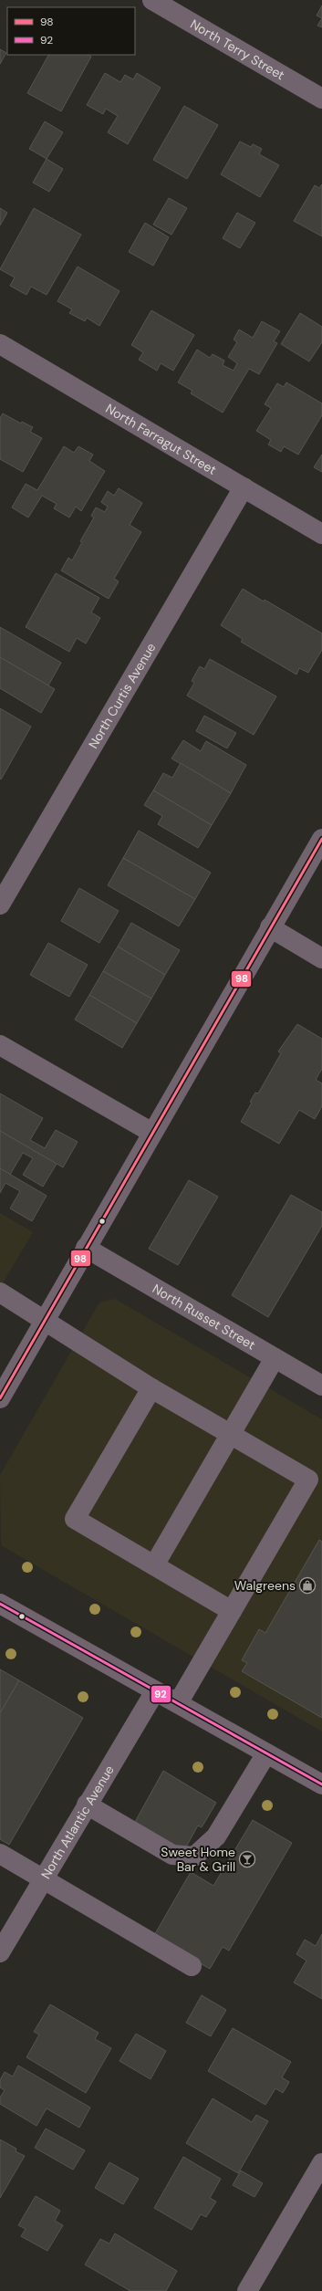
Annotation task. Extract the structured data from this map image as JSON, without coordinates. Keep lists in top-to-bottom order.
{
  "streets": {
    "street": [
      "North Terry Street",
      "North Farragut Street",
      "North Curtis Avenue",
      "North Russet Street",
      "North Atlantic Avenue"
    ]
  },
  "crossings": [
    ["North Farragut Street", "North Curtis Avenue"]
  ],
  "places": {
    "shop": ["Walgreens"],
    "bar": ["Sweet Home Bar & Grill"]
  },
  "lines": ["transit line 98", "transit line 92"],
  "legend": ["98", "92"]
}
